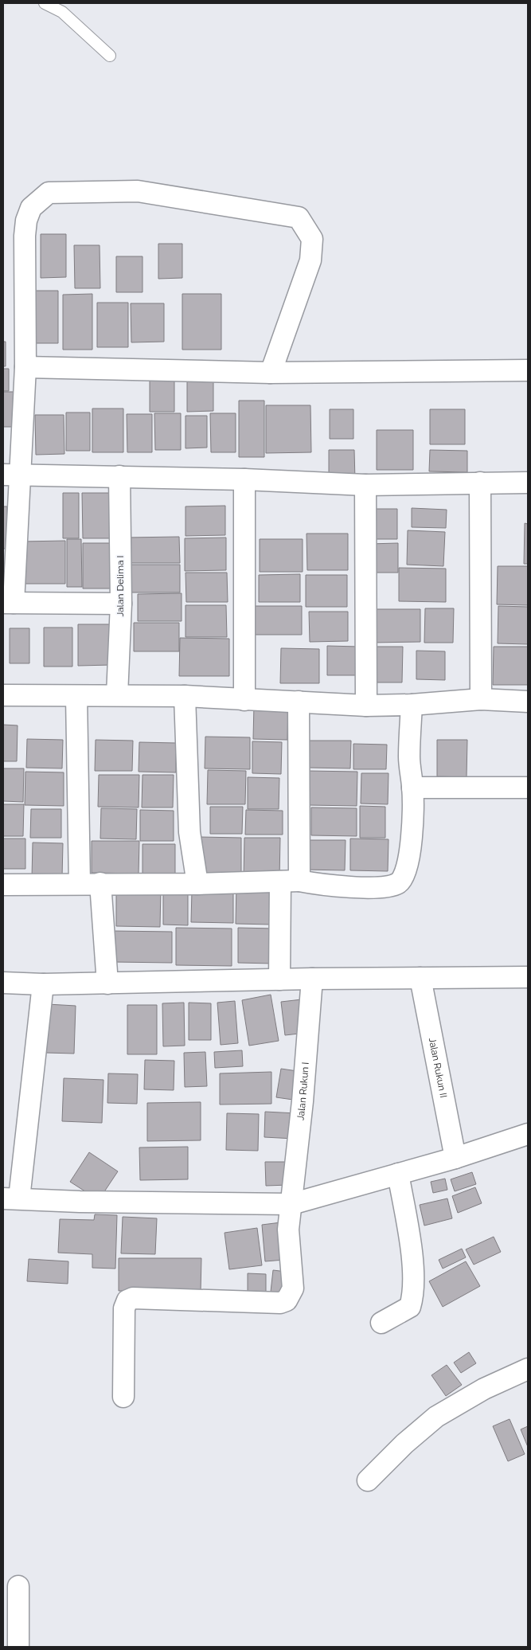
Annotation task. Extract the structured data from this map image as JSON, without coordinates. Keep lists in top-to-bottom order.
{
  "streets": {
    "street": ["Jalan Delima I", "Jalan Rukun II", "Jalan Rukun I"]
  }
}
